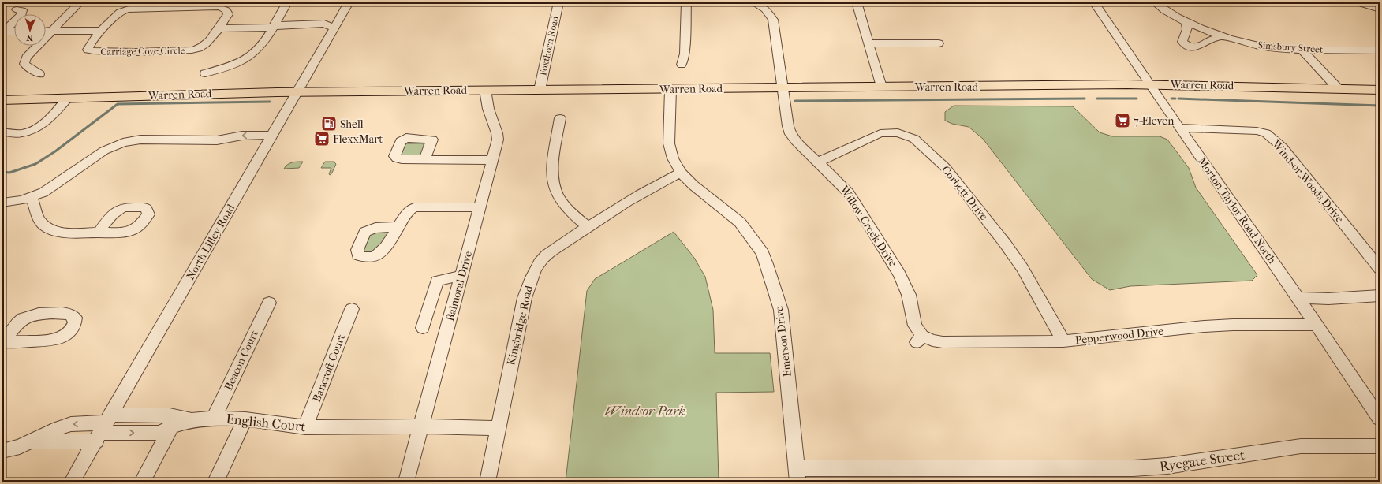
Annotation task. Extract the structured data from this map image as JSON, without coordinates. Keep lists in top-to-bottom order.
{
  "streets": {
    "main road": ["Warren Road"],
    "street": [
      "Foxthorn Road",
      "Simsbury Street",
      "Carriage Cove Circle",
      "Windsor Woods Drive",
      "Corbett Drive",
      "Morton Taylor Road North",
      "Willow Creek Drive",
      "North Lilley Road",
      "Balmoral Drive",
      "Kingbridge Road",
      "Pepperwood Drive",
      "Emerson Drive",
      "Beacon Court",
      "Bancroft Court",
      "English Court",
      "Ryegate Street"
    ]
  },
  "crossings": [
    ["Foxthorn Road", "Warren Road"],
    ["Warren Road", "Morton Taylor Road North"],
    ["Warren Road", "Willow Creek Drive"],
    ["Warren Road", "North Lilley Road"],
    ["Warren Road", "Balmoral Drive"],
    ["Warren Road", "Emerson Drive"],
    ["Windsor Woods Drive", "Morton Taylor Road North"],
    ["Corbett Drive", "Willow Creek Drive"],
    ["Corbett Drive", "Pepperwood Drive"],
    ["Morton Taylor Road North", "Pepperwood Drive"],
    ["Willow Creek Drive", "Pepperwood Drive"],
    ["North Lilley Road", "English Court"],
    ["Balmoral Drive", "English Court"],
    ["Kingbridge Road", "Emerson Drive"],
    ["Kingbridge Road", "English Court"],
    ["Emerson Drive", "Ryegate Street"],
    ["Beacon Court", "English Court"],
    ["Bancroft Court", "English Court"]
  ],
  "parks": ["Windsor Park"],
  "places": {
    "supermarket": ["7-Eleven", "FlexxMart"],
    "fuel station": ["Shell"]
  },
  "north": "bottom"
}
